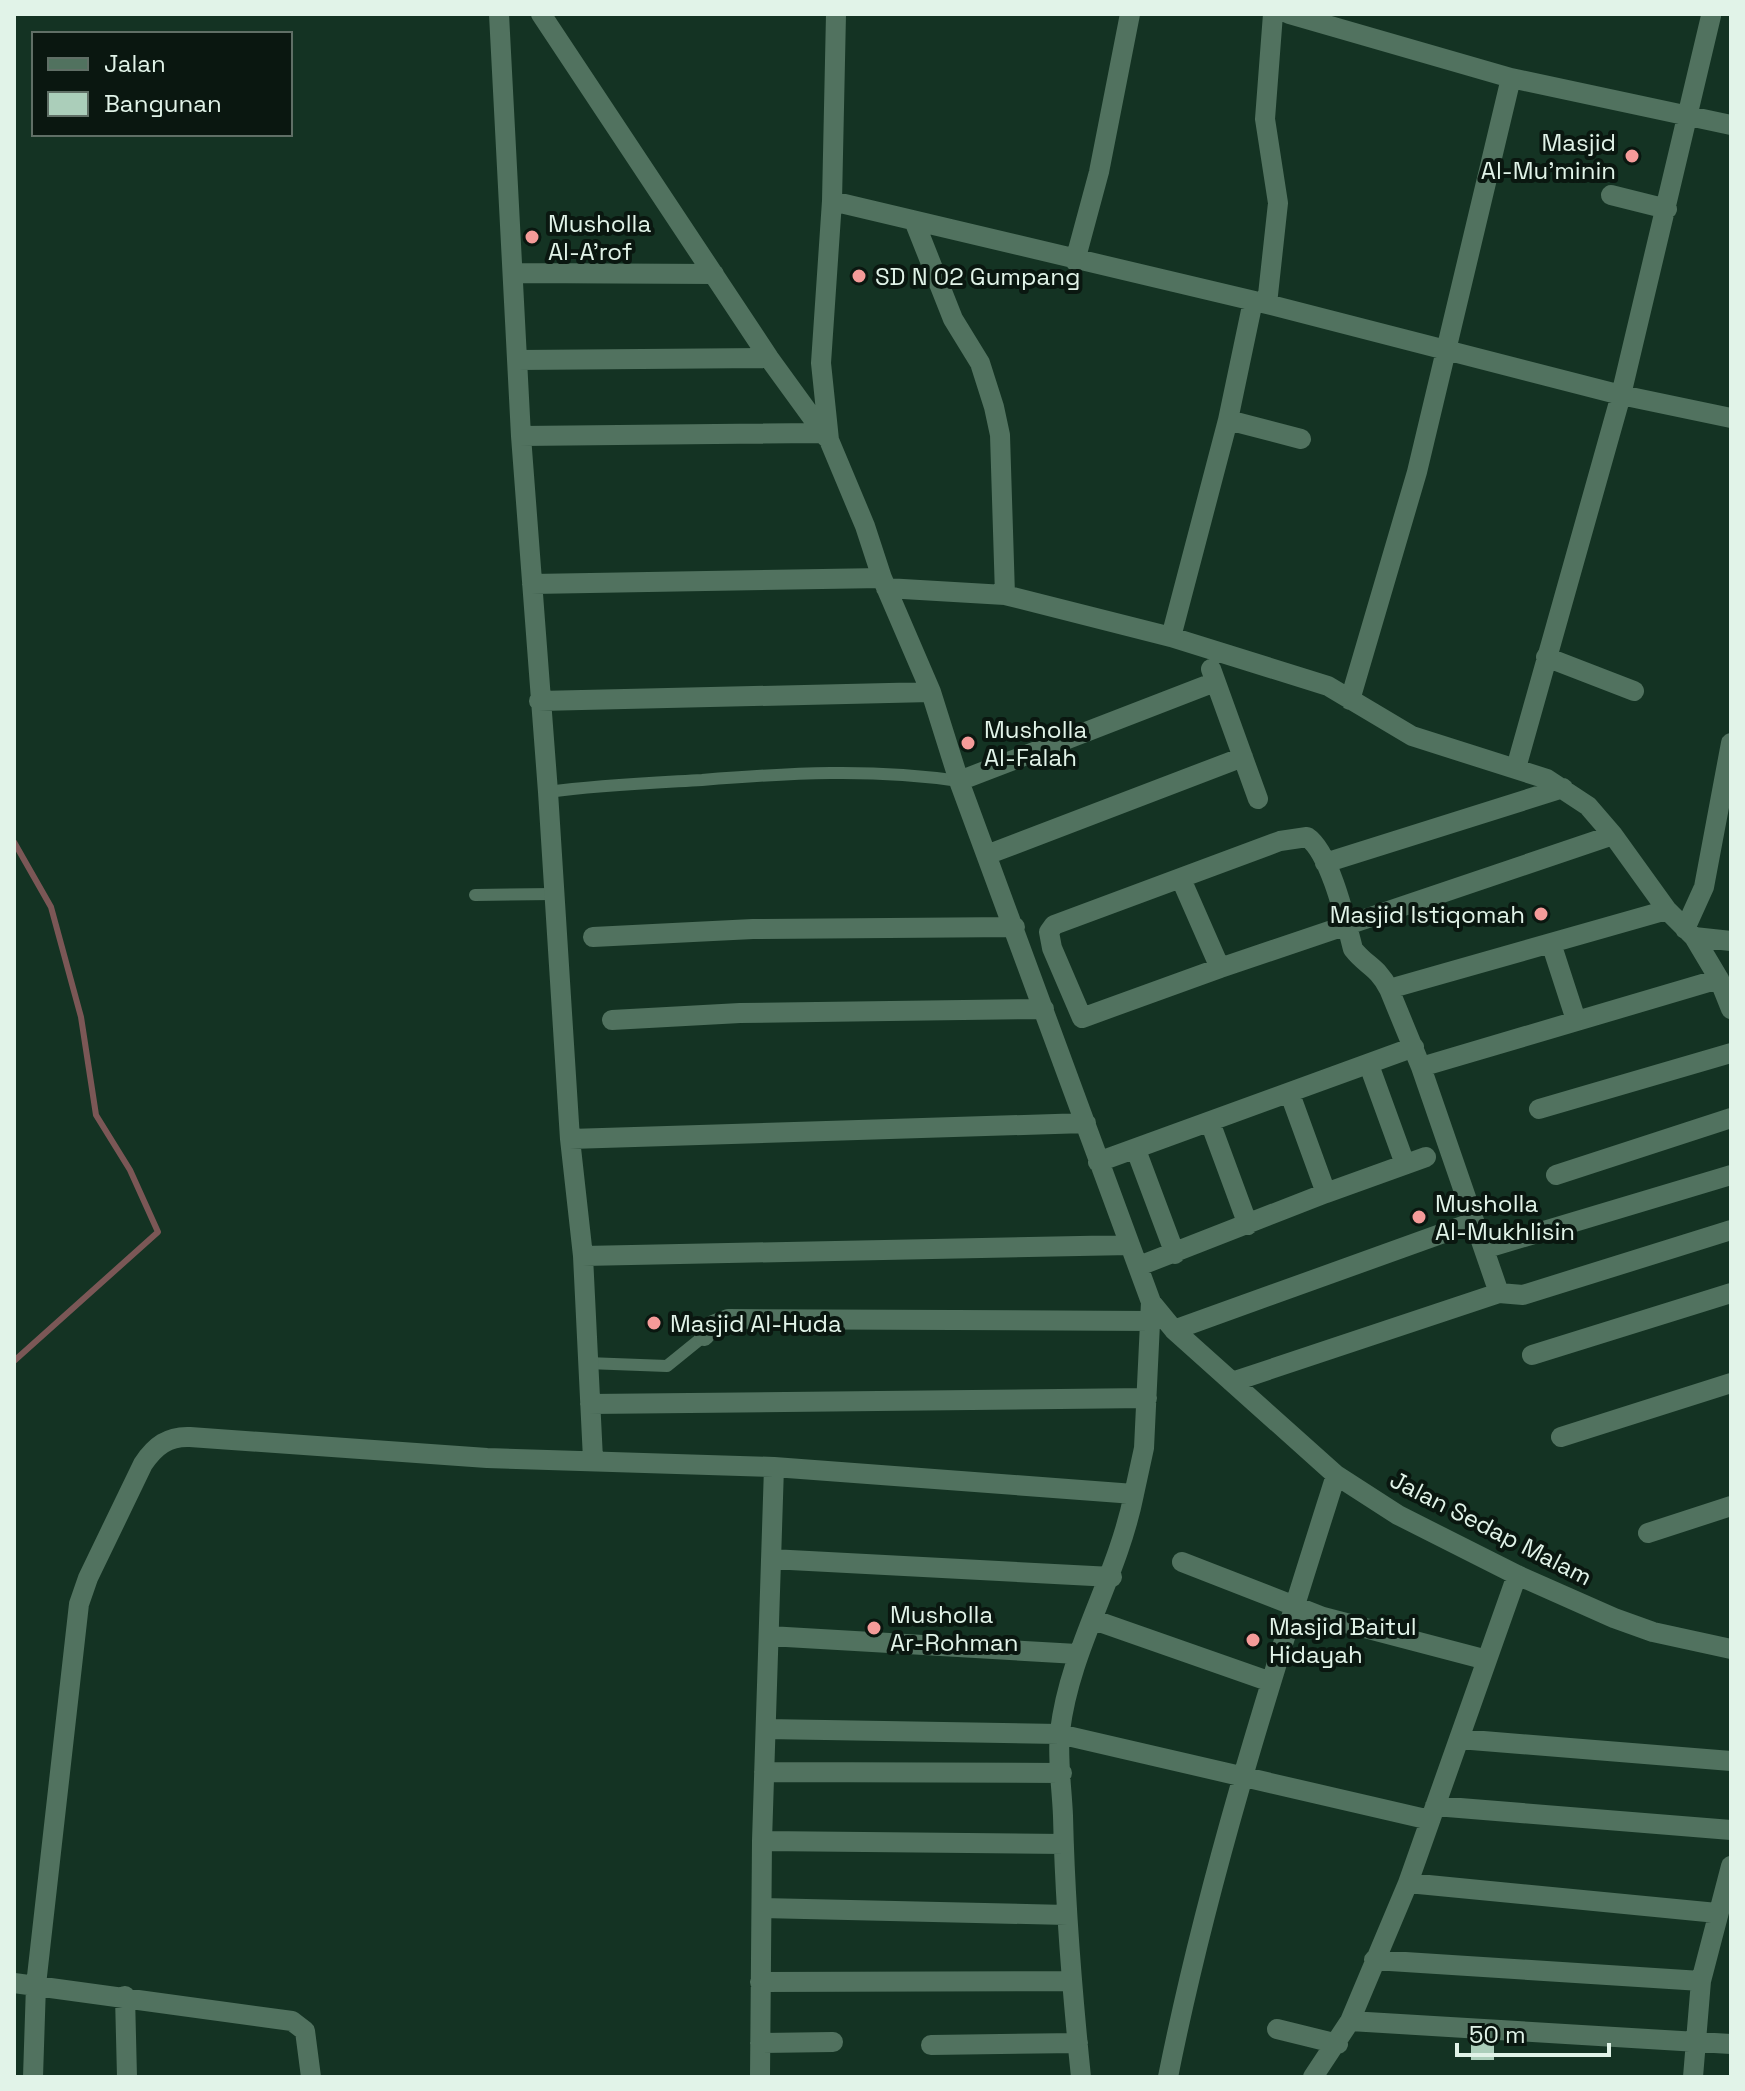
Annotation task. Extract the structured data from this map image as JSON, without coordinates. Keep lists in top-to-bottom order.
{
  "streets": {
    "street": ["Jalan Sedap Malam"]
  },
  "places": [
    "Masjid Al-Mu'minin",
    "Musholla Al-A'rof",
    "SD N 02 Gumpang",
    "Musholla Al-Falah",
    "Masjid Istiqomah",
    "Musholla Al-Mukhlisin",
    "Masjid Al-Huda",
    "Musholla Ar-Rohman",
    "Masjid Baitul Hidayah"
  ],
  "legend": ["Jalan", "Bangunan"],
  "scale_bar": "50 m"
}
